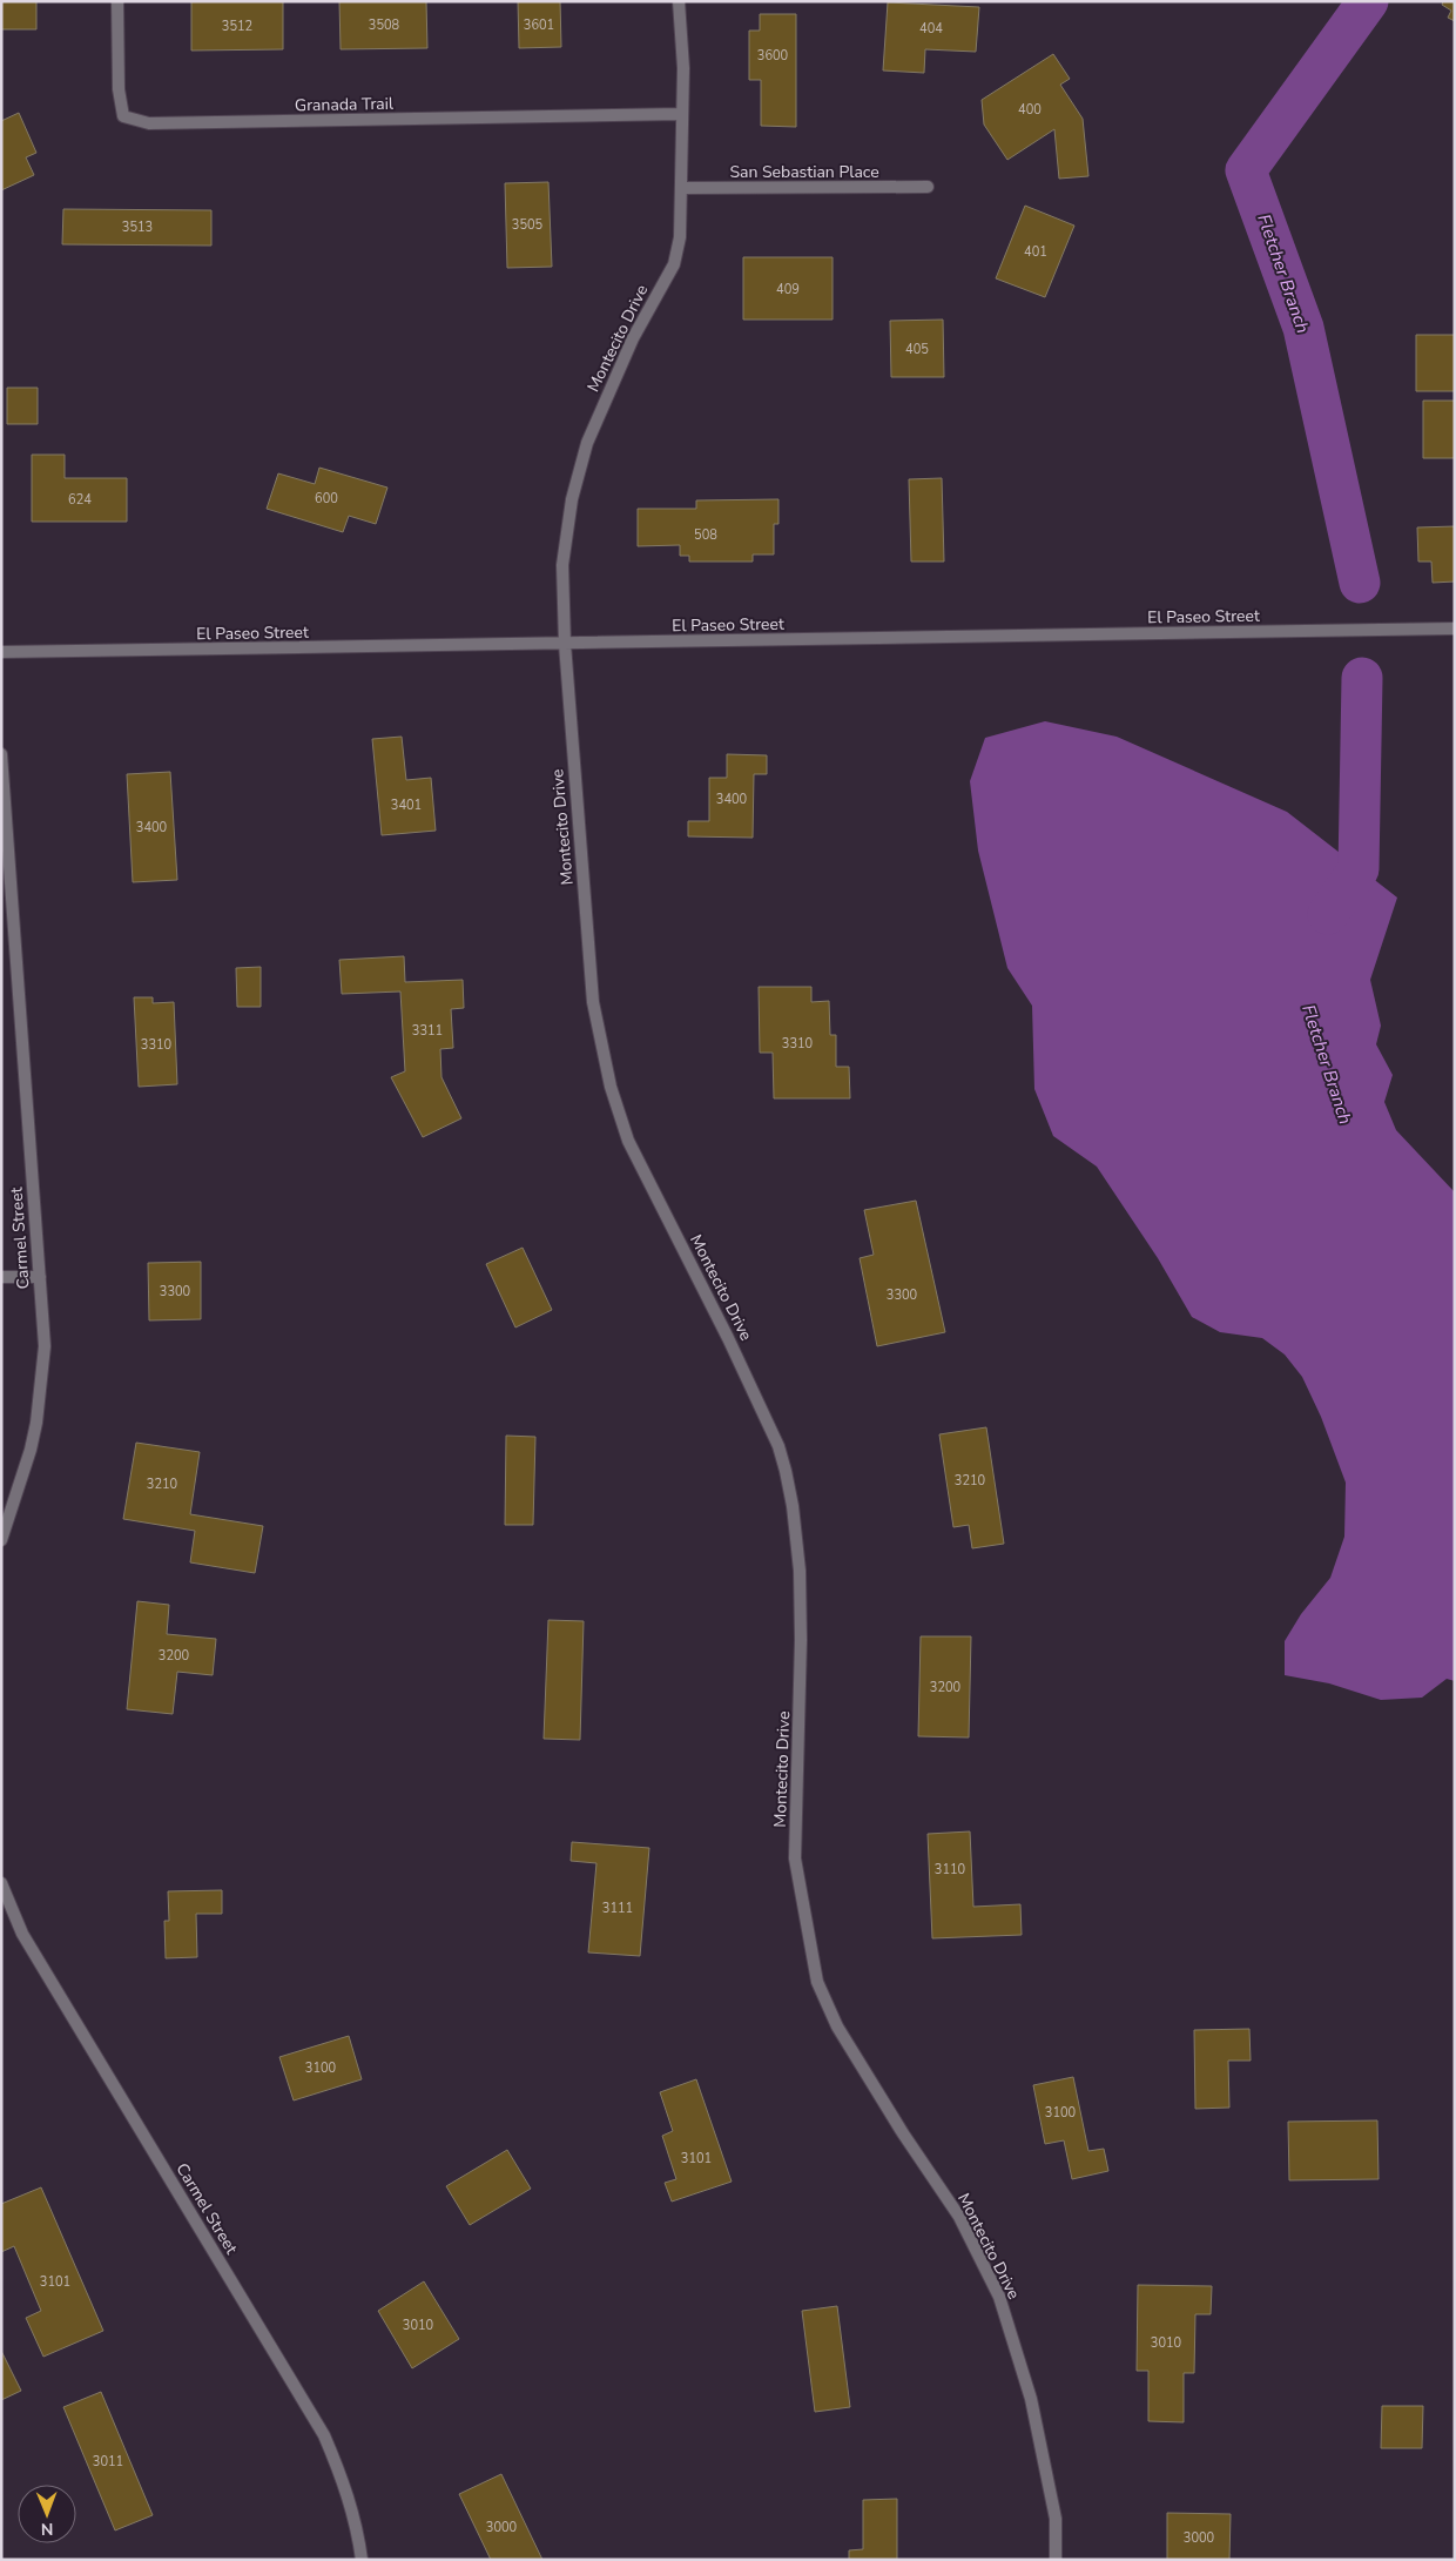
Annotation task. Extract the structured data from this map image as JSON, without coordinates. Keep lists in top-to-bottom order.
{
  "streets": {
    "street": [
      "Granada Trail",
      "San Sebastian Place",
      "Montecito Drive",
      "El Paseo Street",
      "Carmel Street"
    ]
  },
  "crossings": [
    ["Granada Trail", "Montecito Drive"],
    ["San Sebastian Place", "Montecito Drive"],
    ["Montecito Drive", "El Paseo Street"]
  ],
  "water": ["Fletcher Branch"],
  "house_numbers": [
    "3508",
    "3601",
    "3512",
    "404",
    "3600",
    "400",
    "3505",
    "3513",
    "401",
    "409",
    "405",
    "600",
    "624",
    "508",
    "3400",
    "3401",
    "3400",
    "3311",
    "3310",
    "3310",
    "3300",
    "3300",
    "3210",
    "3210",
    "3200",
    "3200",
    "3110",
    "3111",
    "3100",
    "3100",
    "3101",
    "3101",
    "3010",
    "3010",
    "3011",
    "3000",
    "3000"
  ],
  "north": "bottom"
}
